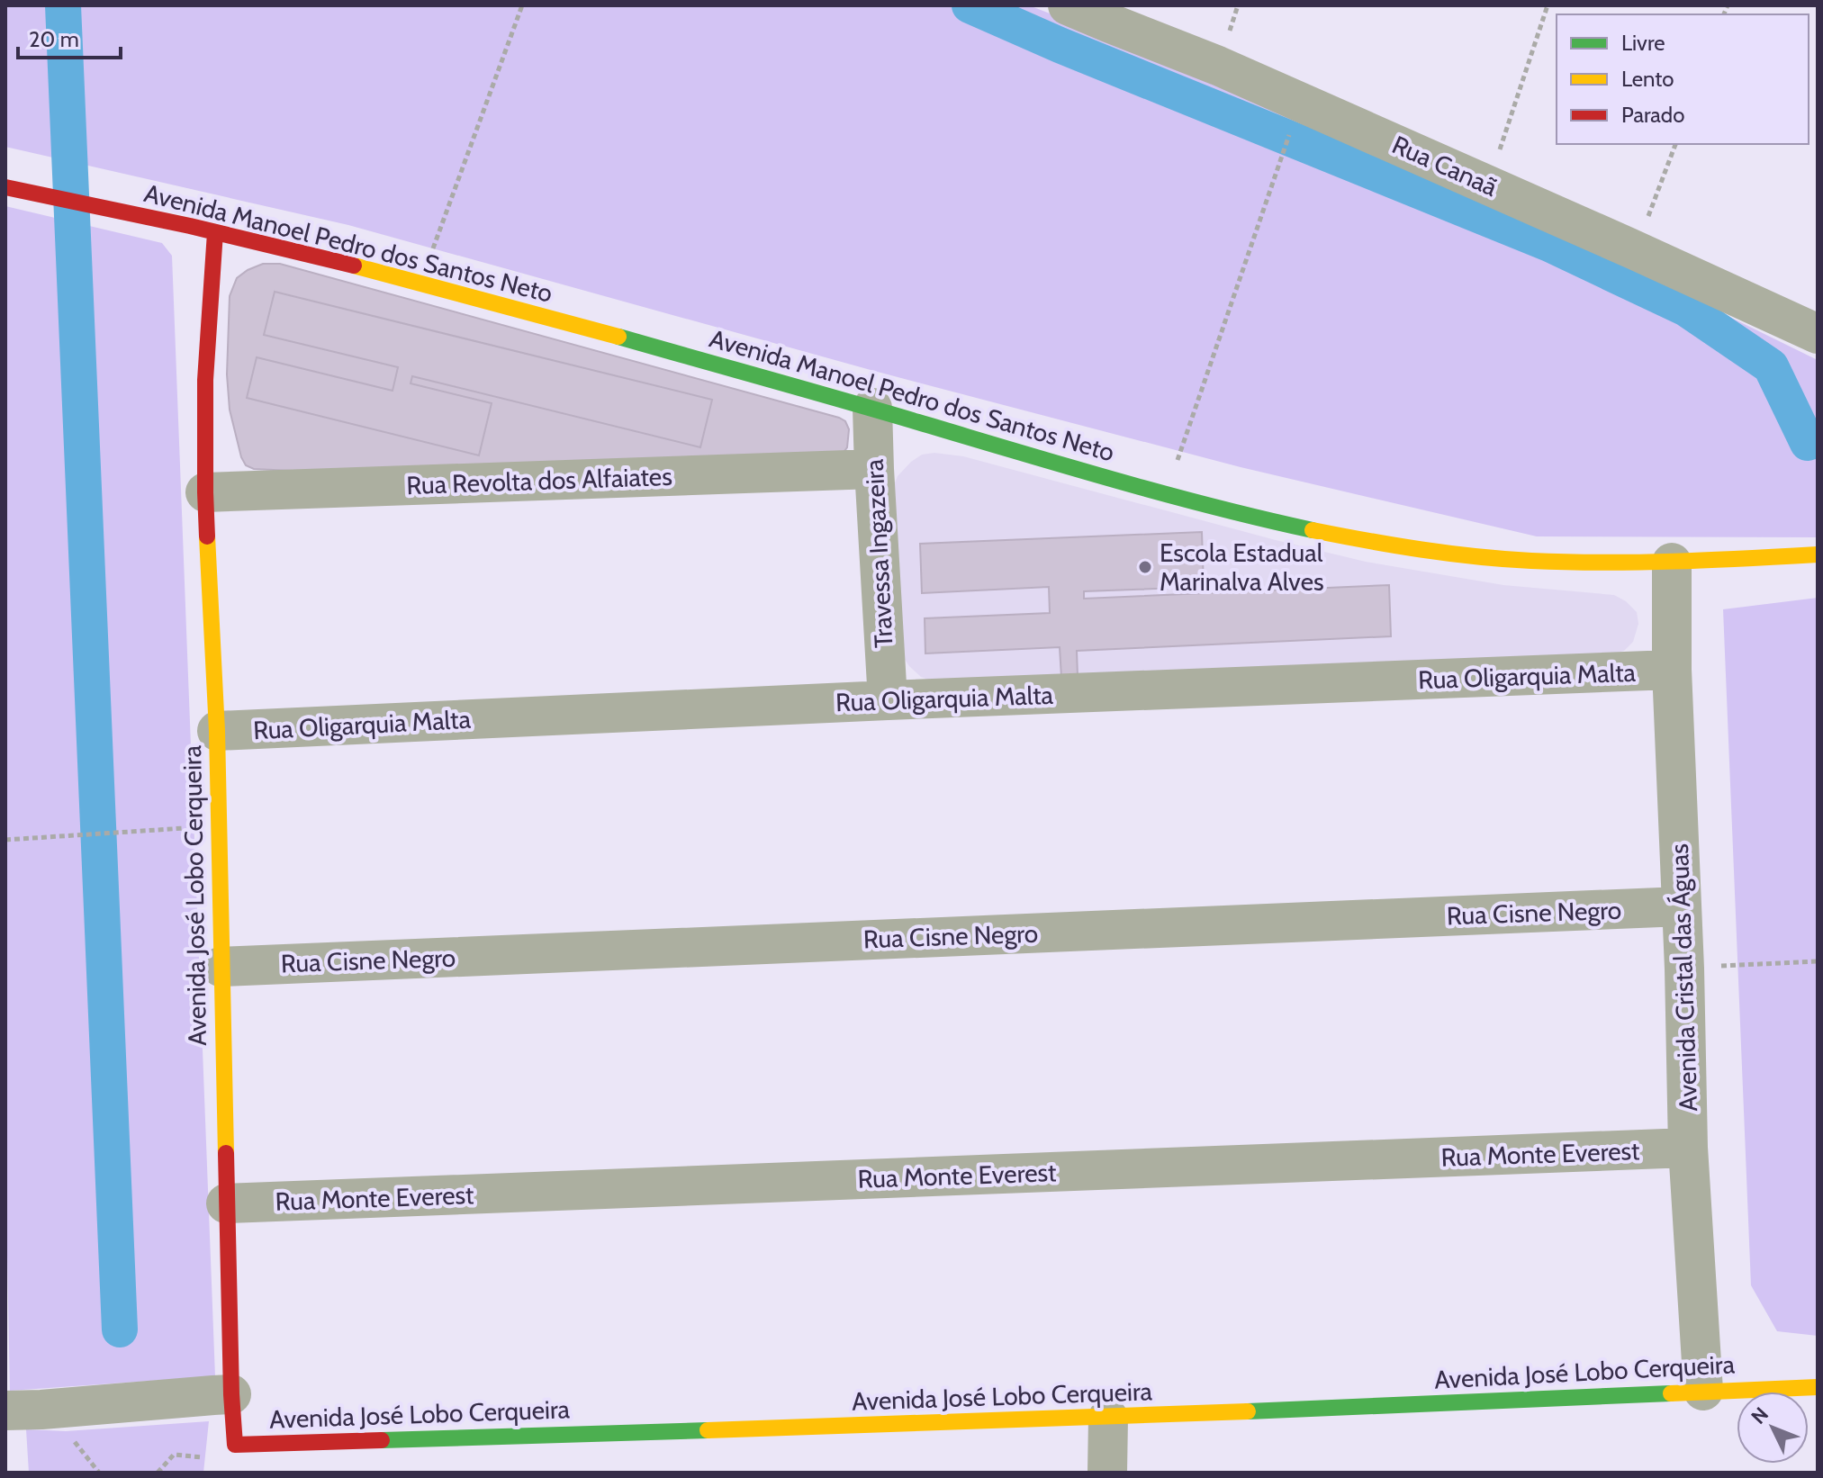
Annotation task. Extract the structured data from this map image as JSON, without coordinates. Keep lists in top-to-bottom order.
{
  "streets": {
    "street": [
      "Rua Canaã",
      "Avenida Manoel Pedro dos Santos Neto",
      "Rua Revolta dos Alfaiates",
      "Travessa Ingazeira",
      "Rua Oligarquia Malta",
      "Avenida José Lobo Cerqueira",
      "Rua Cisne Negro",
      "Avenida Cristal das Águas",
      "Rua Monte Everest"
    ]
  },
  "crossings": [
    ["Avenida Manoel Pedro dos Santos Neto", "Travessa Ingazeira"],
    ["Avenida Manoel Pedro dos Santos Neto", "Avenida José Lobo Cerqueira"],
    ["Avenida Manoel Pedro dos Santos Neto", "Avenida Cristal das Águas"],
    ["Rua Revolta dos Alfaiates", "Travessa Ingazeira"],
    ["Rua Revolta dos Alfaiates", "Avenida José Lobo Cerqueira"],
    ["Travessa Ingazeira", "Rua Oligarquia Malta"],
    ["Rua Oligarquia Malta", "Avenida José Lobo Cerqueira"],
    ["Rua Oligarquia Malta", "Avenida Cristal das Águas"],
    ["Avenida José Lobo Cerqueira", "Rua Cisne Negro"],
    ["Avenida José Lobo Cerqueira", "Avenida Cristal das Águas"],
    ["Avenida José Lobo Cerqueira", "Rua Monte Everest"],
    ["Rua Cisne Negro", "Avenida Cristal das Águas"],
    ["Avenida Cristal das Águas", "Rua Monte Everest"]
  ],
  "places": ["Escola Estadual Marinalva Alves"],
  "legend": ["Livre", "Lento", "Parado"],
  "scale_bar": "20 m",
  "north": "top left"
}
